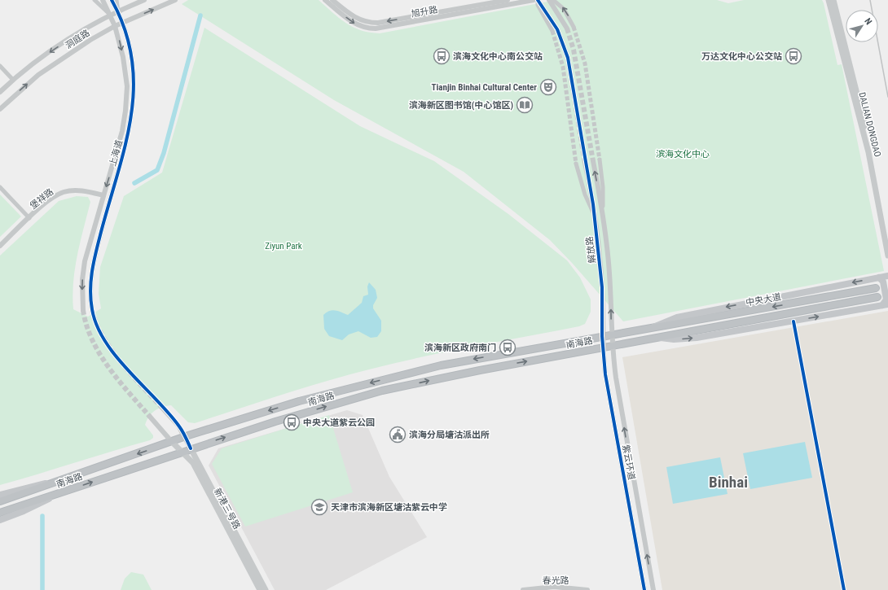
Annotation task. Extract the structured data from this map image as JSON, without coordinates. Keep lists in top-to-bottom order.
{
  "streets": {
    "highway": ["中央大道", "南海路"],
    "main road": ["DALIAN DONGDAO", "新港三号路"],
    "street": [
      "旭升路",
      "洞庭路",
      "上海道",
      "堡祥路",
      "解放路",
      "紫云环道",
      "春光路"
    ]
  },
  "crossings": [
    ["洞庭路", "上海道"],
    ["上海道", "堡祥路"],
    ["解放路", "南海路"],
    ["解放路", "紫云环道"],
    ["中央大道", "南海路"],
    ["南海路", "紫云环道"],
    ["南海路", "新港三号路"]
  ],
  "districts": ["Binhai"],
  "parks": ["滨海文化中心", "Ziyun Park"],
  "places": {
    "bus stop": [
      "滨海文化中心南公交站",
      "万达文化中心公交站",
      "滨海新区政府南门",
      "中央大道紫云公园"
    ],
    "theatre": ["Tianjin Binhai Cultural Center"],
    "library": ["滨海新区图书馆(中心馆区)"],
    "public building": ["滨海分局塘沽派出所"],
    "school or university": ["天津市滨海新区塘沽紫云中学"]
  },
  "north": "top right"
}
